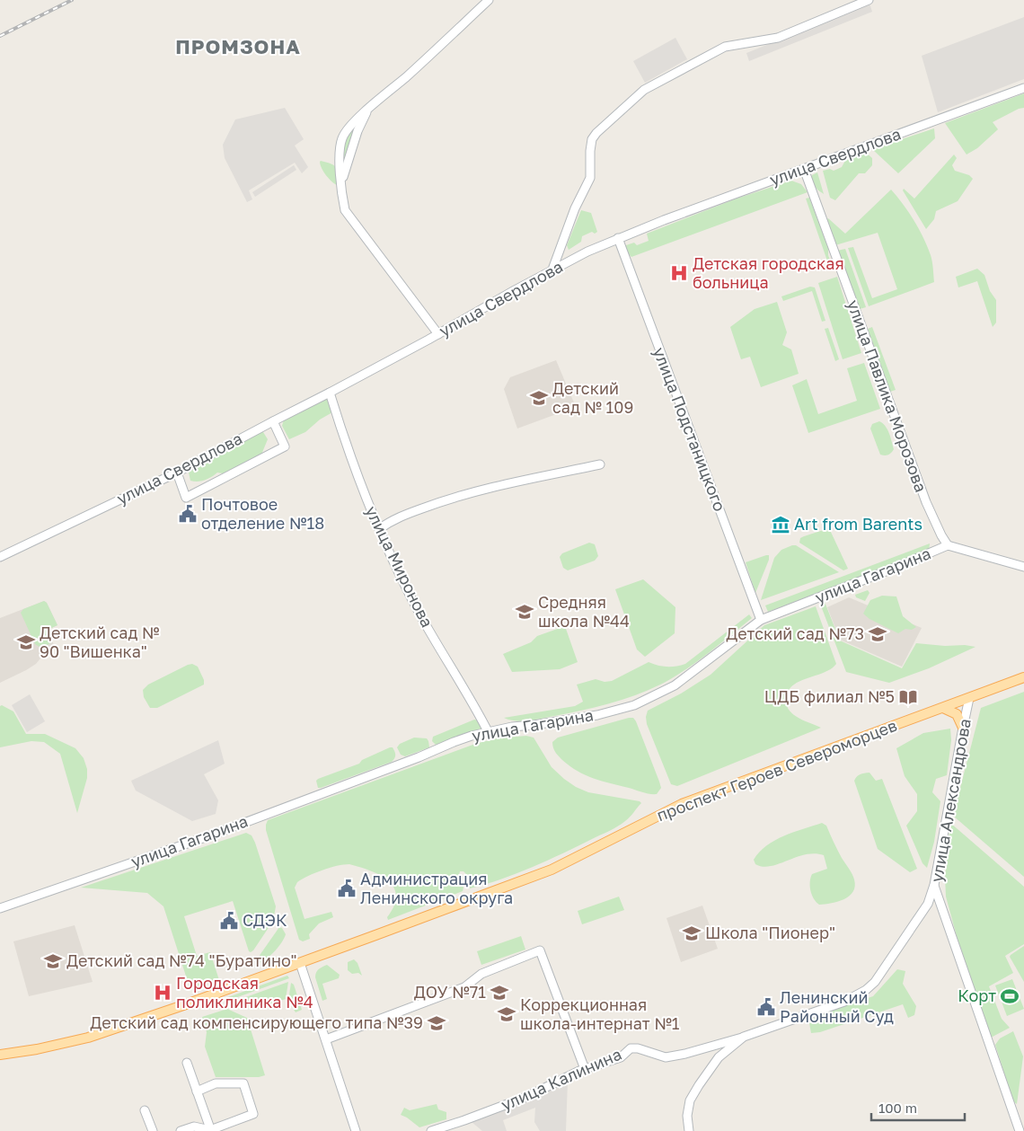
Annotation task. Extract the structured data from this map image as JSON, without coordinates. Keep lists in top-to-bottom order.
{
  "streets": {
    "main road": ["проспект Героев Североморцев"],
    "street": [
      "улица Свердлова",
      "улица Павлика Морозова",
      "улица Подстаницкого",
      "улица Миронова",
      "улица Гагарина",
      "улица Александрова",
      "улица Калинина"
    ]
  },
  "crossings": [
    ["улица Свердлова", "улица Павлика Морозова"],
    ["улица Свердлова", "улица Подстаницкого"],
    ["улица Свердлова", "улица Миронова"],
    ["улица Павлика Морозова", "улица Гагарина"],
    ["улица Подстаницкого", "улица Гагарина"],
    ["улица Миронова", "улица Гагарина"],
    ["проспект Героев Североморцев", "улица Александрова"]
  ],
  "districts": ["ПРОМЗОНА"],
  "places": {
    "hospital": ["Детская городская больница", "Городская поликлиника №4"],
    "school or university": [
      "Детский сад № 109",
      "Средняя школа №44",
      "Детский сад №73",
      "Детский сад № 90 \"Вишенка\"",
      "Школа \"Пионер\"",
      "Детский сад №74 \"Буратино\"",
      "ДОУ №71",
      "Коррекционная школа-интернат №1",
      "Детский сад компенсирующего типа №39"
    ],
    "public building": [
      "Почтовое отделение №18",
      "Администрация Ленинского округа",
      "СДЭК",
      "Ленинский Районный Суд"
    ],
    "museum": ["Art from Barents"],
    "library": ["ЦДБ филиал №5"],
    "sports": ["Корт"]
  },
  "scale_bar": "100 m"
}
